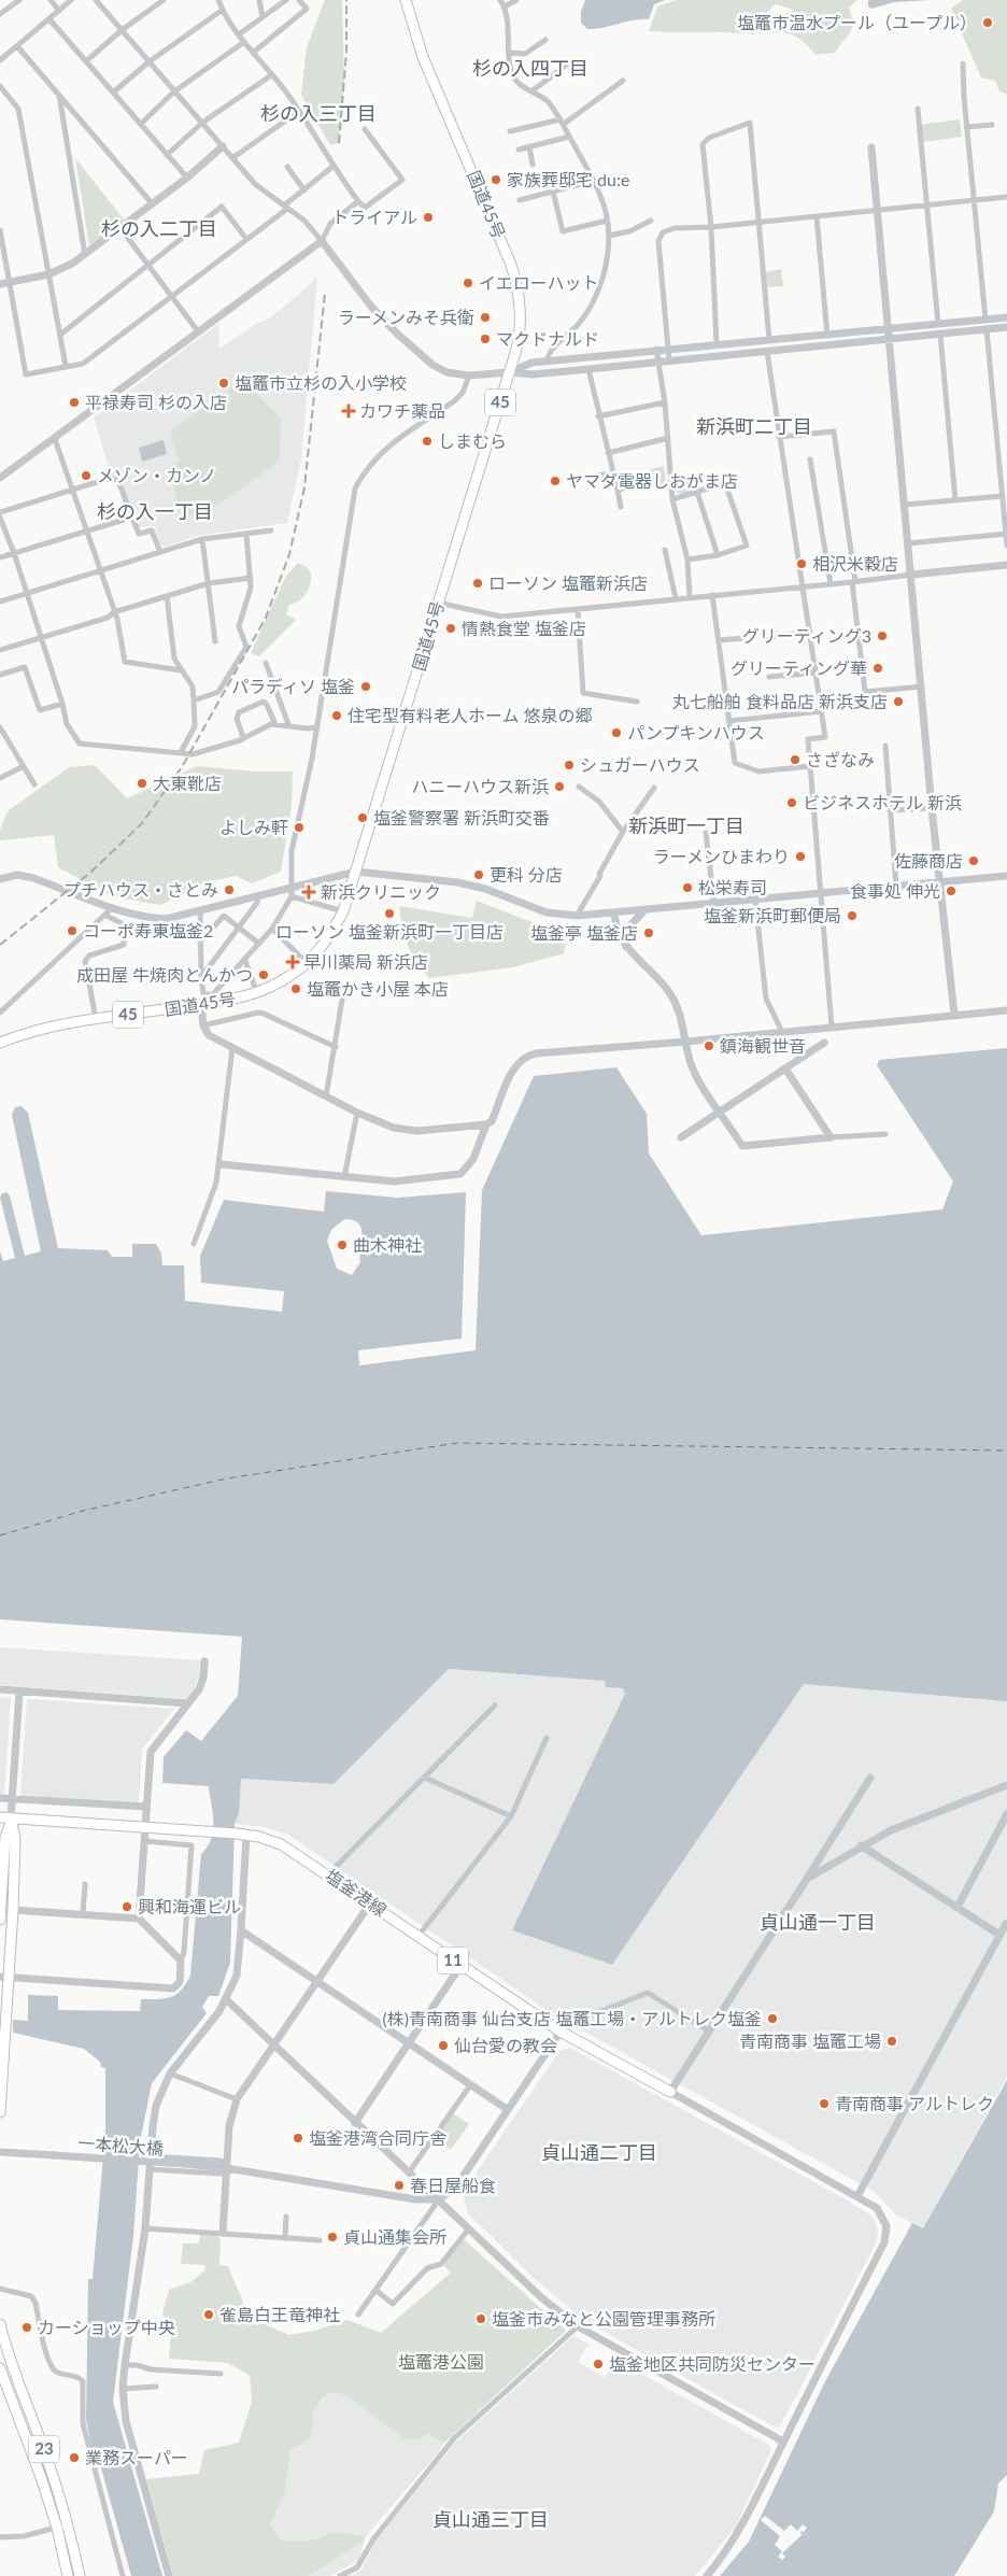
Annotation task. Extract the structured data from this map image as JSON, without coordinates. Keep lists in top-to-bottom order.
{
  "streets": {
    "main road": [
      "国道45号",
      "45",
      "塩釜港線",
      "11",
      "23"
    ],
    "street": ["一本松大橋"]
  },
  "districts": [
    "杉の入四丁目",
    "杉の入三丁目",
    "杉の入二丁目",
    "新浜町二丁目",
    "杉の入一丁目",
    "新浜町一丁目",
    "貞山通一丁目",
    "貞山通二丁目",
    "貞山通三丁目"
  ],
  "parks": ["塩竈港公園"],
  "places": {
    "other": [
      "塩竈市温水プール（ユープル）",
      "家族葬邸宅 du:e",
      "トライアル",
      "イエローハット",
      "ラーメンみそ兵衛",
      "マクドナルド",
      "塩竈市立杉の入小学校",
      "平禄寿司 杉の入店",
      "しまむら",
      "メゾン・カンノ",
      "ヤマダ電器しおがま店",
      "相沢米穀店",
      "ローソン 塩竈新浜店",
      "情熱食堂 塩釜店",
      "グリーティング3",
      "グリーティング華",
      "パラディソ 塩釜",
      "丸七船舶 食料品店 新浜支店",
      "住宅型有料老人ホーム 悠泉の郷",
      "パンプキンハウス",
      "さざなみ",
      "シュガーハウス",
      "大東靴店",
      "ハニーハウス新浜",
      "ビジネスホテル 新浜",
      "塩釜警察署 新浜町交番",
      "よしみ軒",
      "ラーメンひまわり",
      "佐藤商店",
      "更科 分店",
      "松栄寿司",
      "プチハウス・さとみ",
      "食事処 伸光",
      "ローソン 塩釜新浜町一丁目店",
      "塩釜新浜町郵便局",
      "コーポ寿東塩釜2",
      "塩釜亭 塩釜店",
      "成田屋 牛焼肉とんかつ",
      "塩竈かき小屋 本店",
      "鎮海観世音",
      "曲木神社",
      "興和海運ビル",
      "(株)青南商事 仙台支店 塩竈工場・アルトレク塩釜",
      "青南商事 塩竈工場",
      "仙台愛の教会",
      "青南商事 アルトレク",
      "塩釜港湾合同庁舎",
      "春日屋船食",
      "貞山通集会所",
      "雀島白王竜神社",
      "塩釜市みなと公園管理事務所",
      "カーショップ中央",
      "塩釜地区共同防災センター",
      "業務スーパー"
    ],
    "health": ["カワチ薬品", "新浜クリニック", "早川薬局 新浜店"]
  }
}
